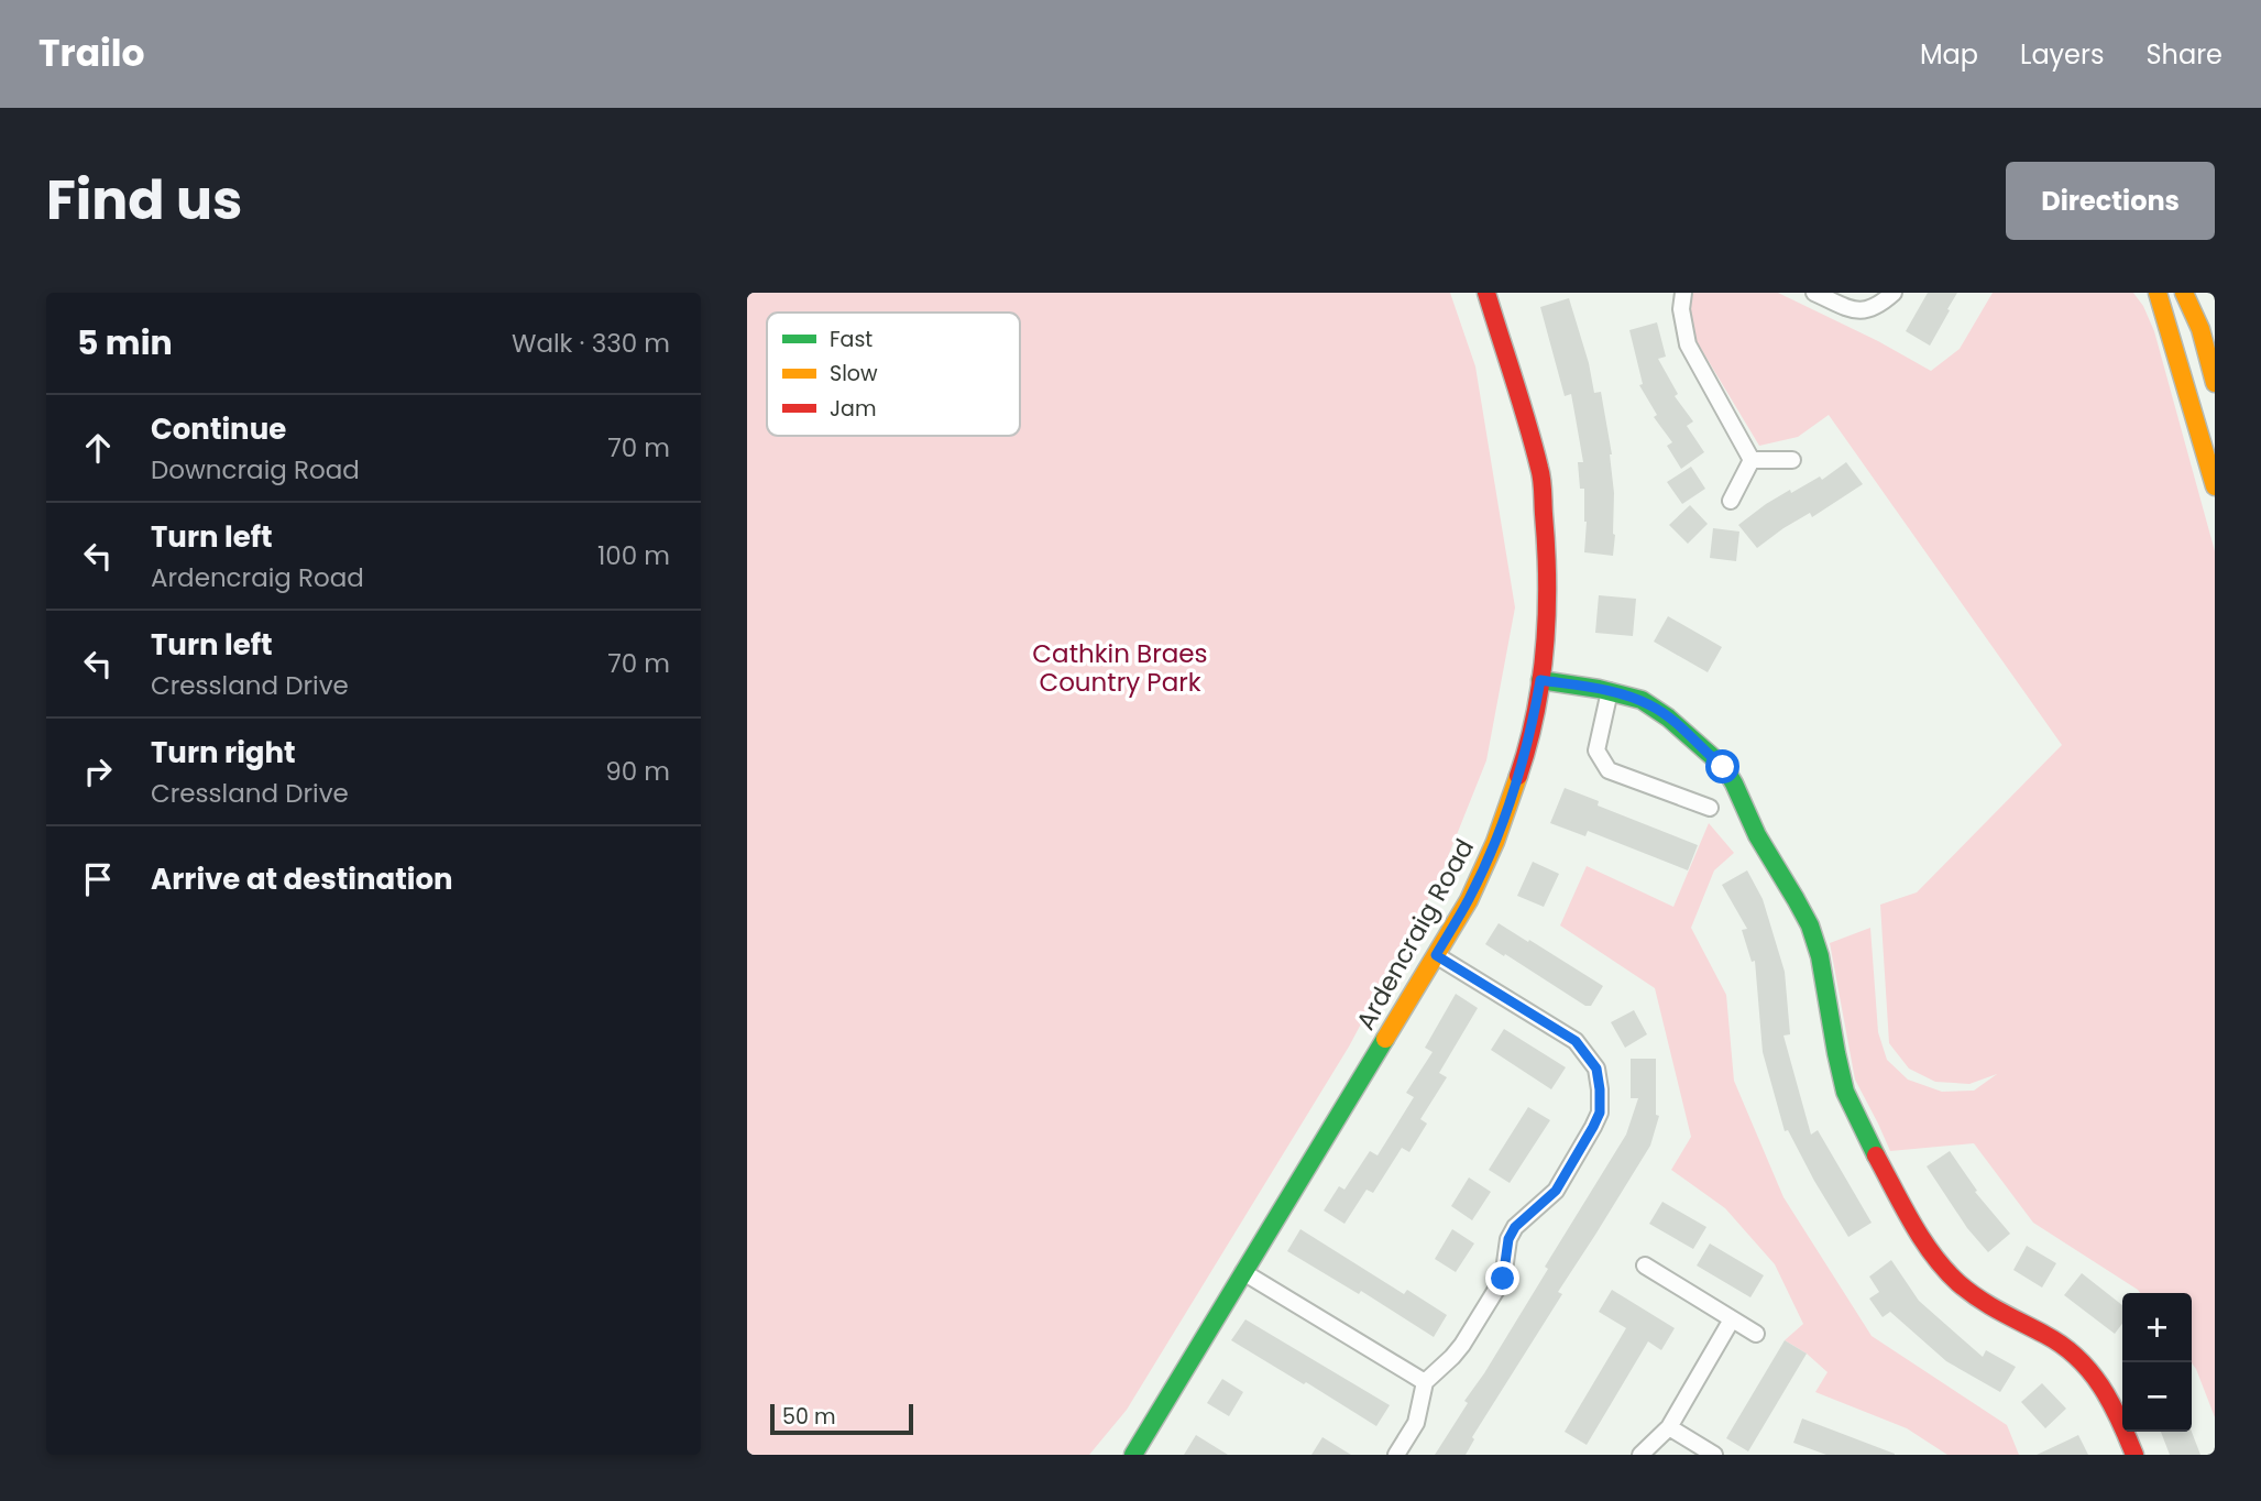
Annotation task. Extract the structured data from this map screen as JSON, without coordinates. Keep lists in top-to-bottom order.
{
  "streets": {
    "street": ["Ardencraig Road"]
  },
  "parks": ["Cathkin Braes Country Park"],
  "legend": ["Fast", "Slow", "Jam"],
  "scale_bar": "50 m",
  "page": {
    "header": "Trailo",
    "nav": ["Map", "Layers", "Share"],
    "title": "Find us",
    "buttons": "Directions",
    "heading": ["5 min", "Walk · 330 m"],
    "list": [
      ["Continue", "Downcraig Road", "70 m"],
      ["Turn left", "Ardencraig Road", "100 m"],
      ["Turn left", "Cressland Drive", "70 m"],
      ["Turn right", "Cressland Drive", "90 m"],
      "Arrive at destination"
    ],
    "map_buttons": ["+", "−"],
    "scale": "50 m"
  }
}
